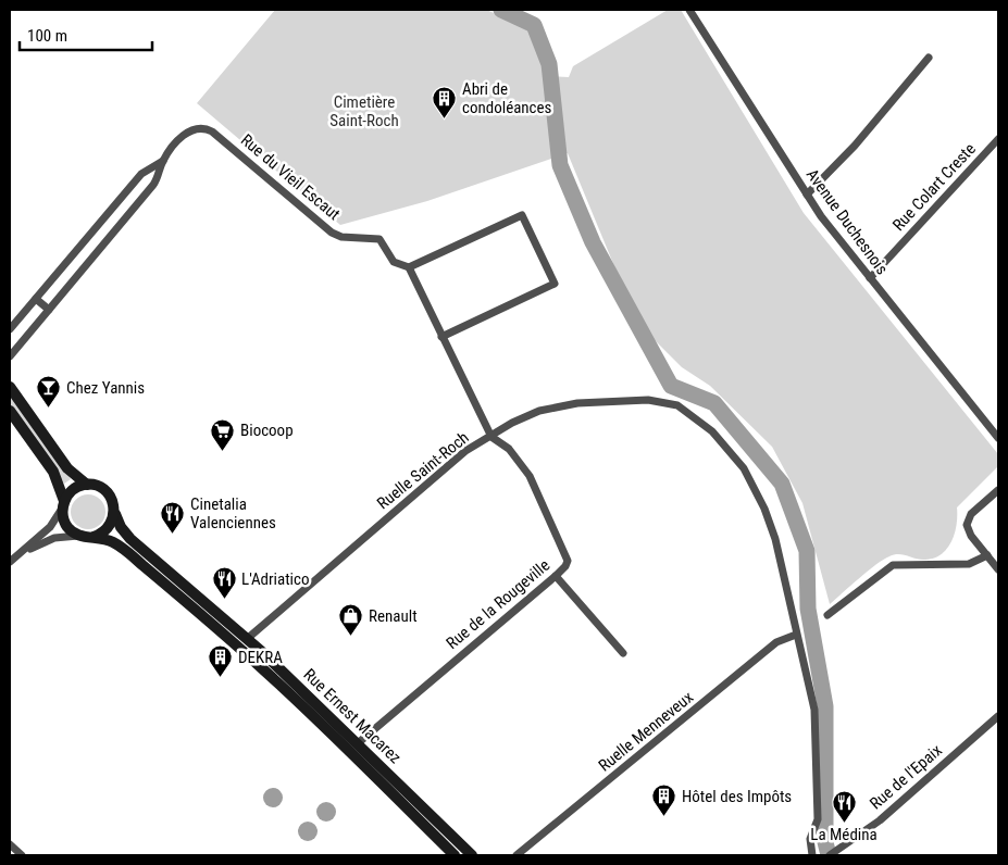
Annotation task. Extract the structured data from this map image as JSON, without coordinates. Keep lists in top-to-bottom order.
{
  "streets": {
    "main road": ["Rue Ernest Macarez"],
    "street": [
      "Rue du Vieil Escaut",
      "Rue Colart Creste",
      "Avenue Duchesnois",
      "Ruelle Saint-Roch",
      "Rue de la Rougeville",
      "Ruelle Menneveux",
      "Rue de l'Epaix"
    ]
  },
  "crossings": [
    ["Rue du Vieil Escaut", "Ruelle Saint-Roch"],
    ["Rue du Vieil Escaut", "Rue de la Rougeville"],
    ["Rue Colart Creste", "Avenue Duchesnois"],
    ["Ruelle Saint-Roch", "Rue de la Rougeville"],
    ["Ruelle Saint-Roch", "Rue Ernest Macarez"],
    ["Ruelle Saint-Roch", "Ruelle Menneveux"],
    ["Rue de la Rougeville", "Rue Ernest Macarez"]
  ],
  "parks": ["Cimetière Saint-Roch"],
  "places": {
    "building": ["Abri de condoléances", "DEKRA", "Hôtel des Impôts"],
    "bar": ["Chez Yannis"],
    "supermarket": ["Biocoop"],
    "restaurant": ["Cinetalia Valenciennes", "L'Adriatico", "La Médina"],
    "shop": ["Renault"]
  },
  "scale_bar": "100 m"
}
